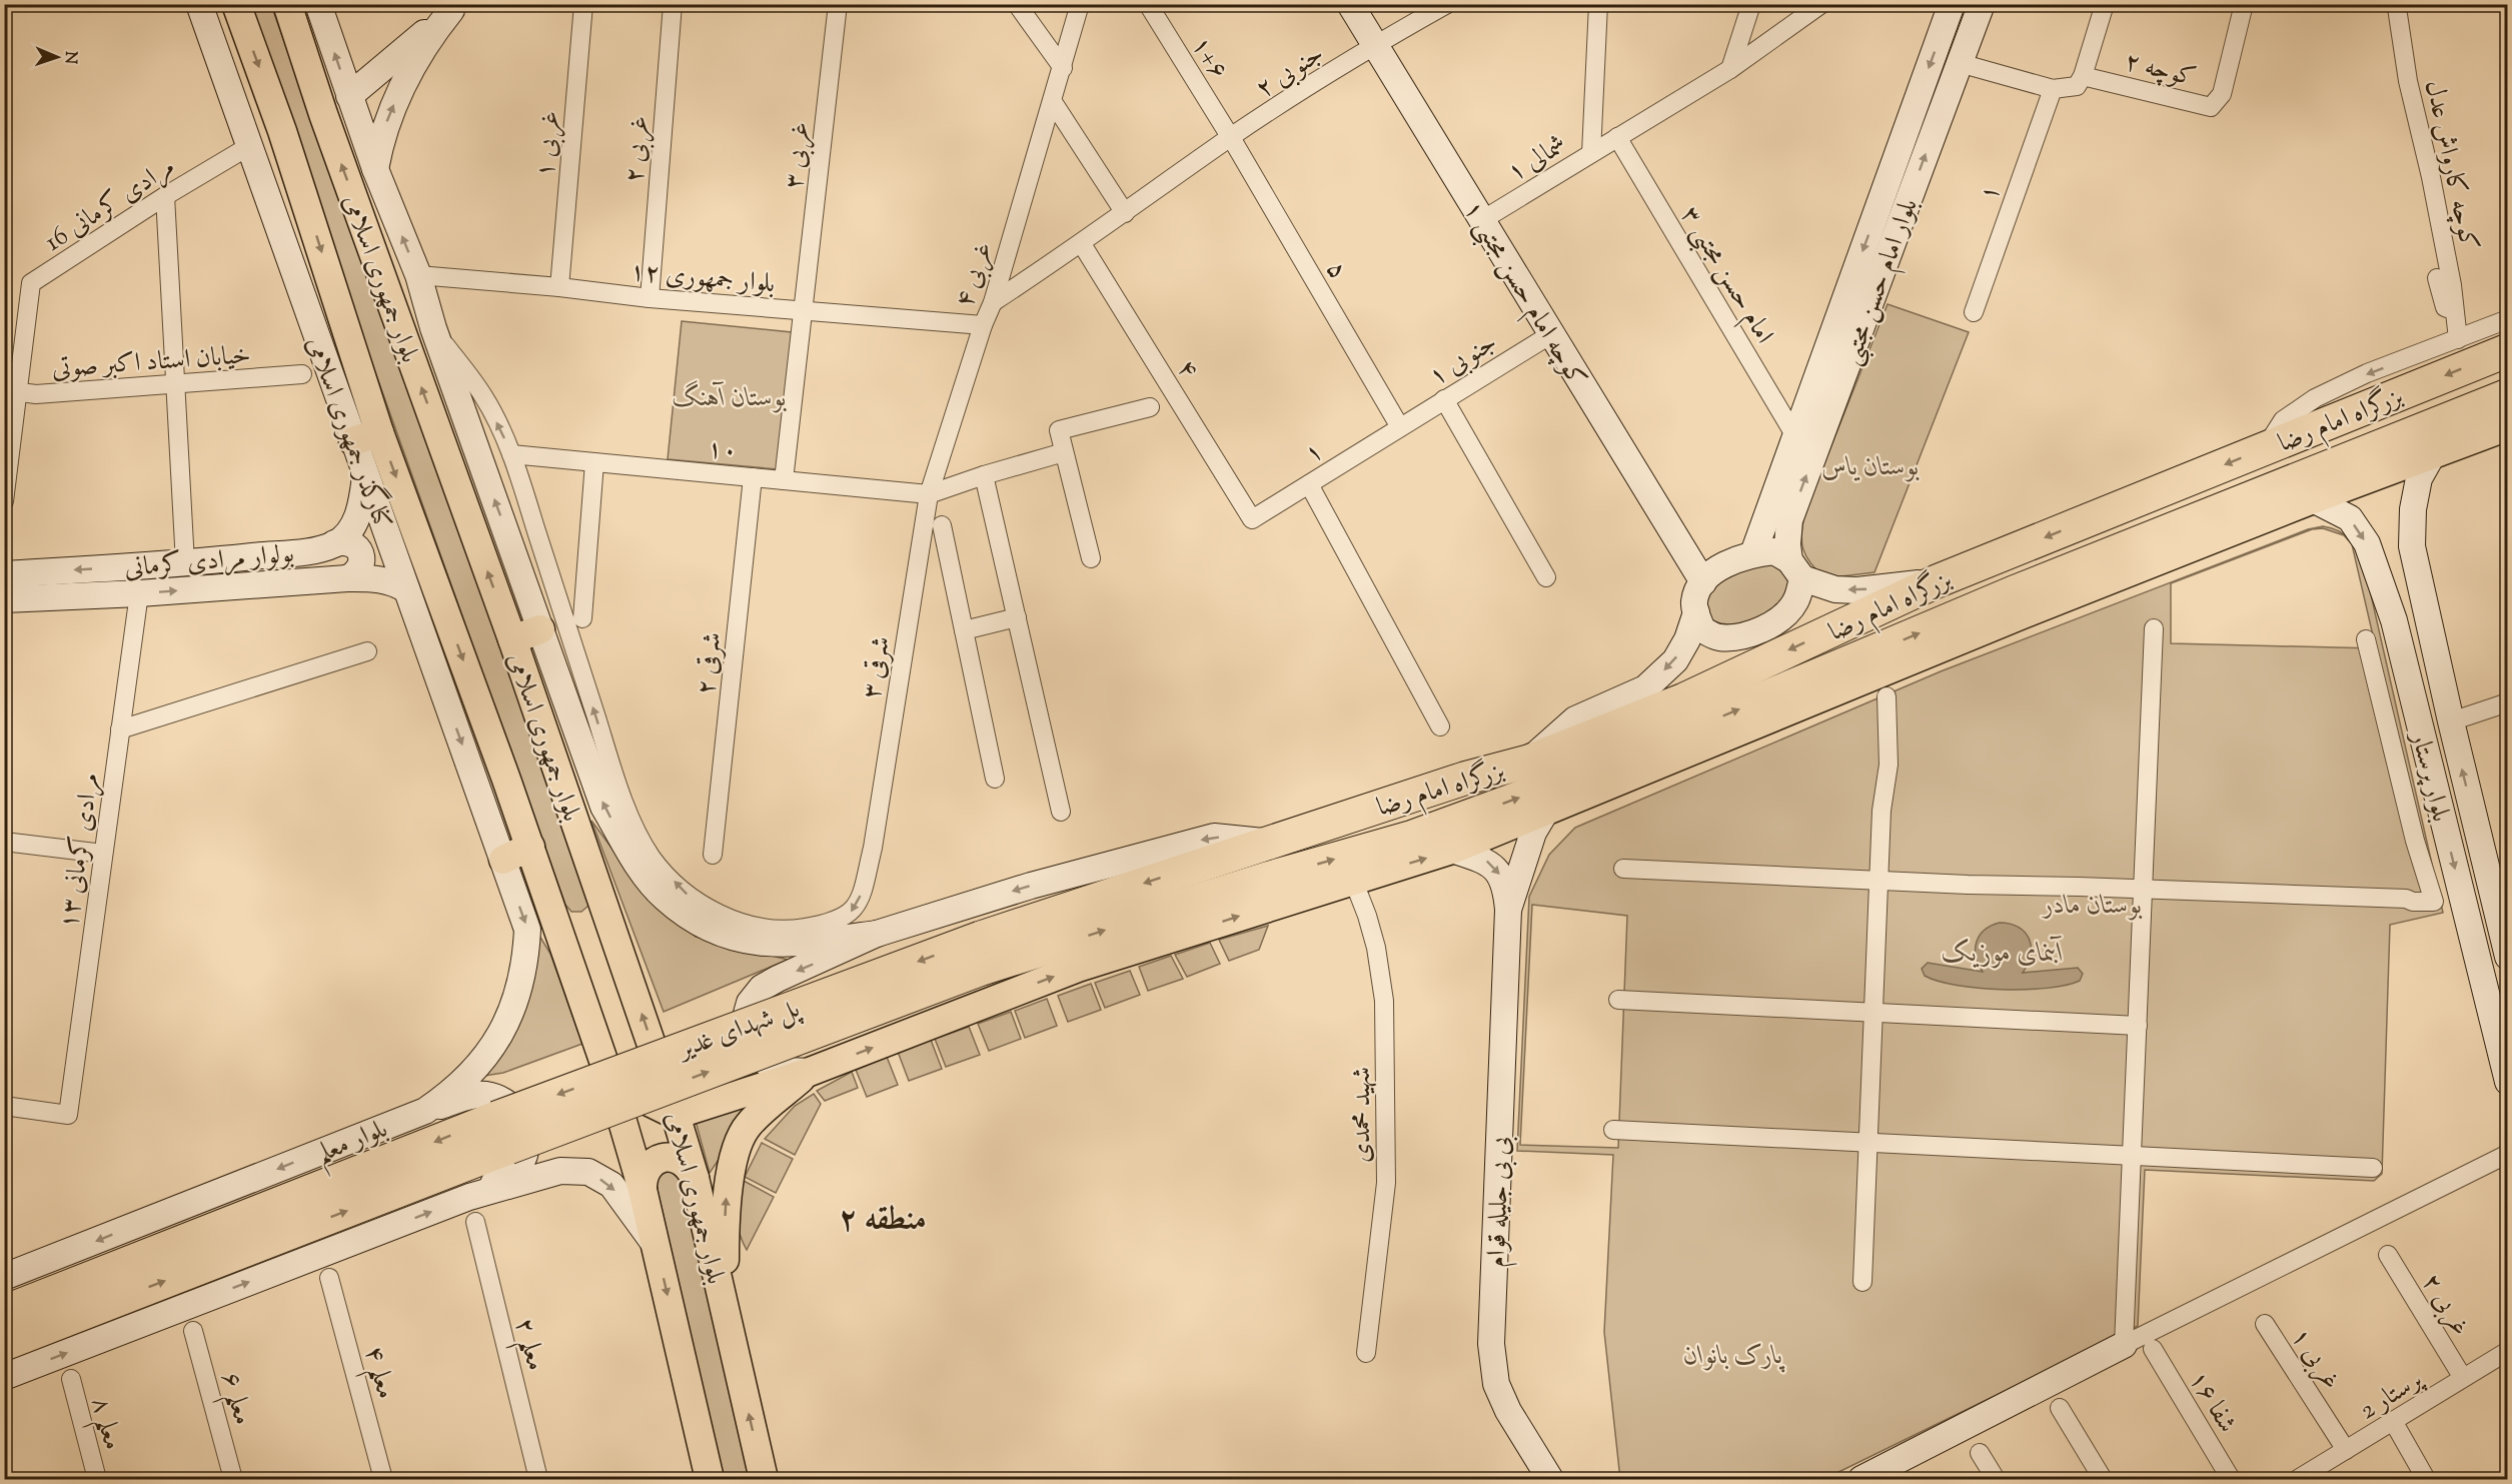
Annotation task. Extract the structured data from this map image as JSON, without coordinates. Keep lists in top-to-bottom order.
{
  "streets": {
    "highway": ["بزرگراه امام رضا", "پل شهدای غدیر", "بلوار معلم"],
    "main road": ["بلوار جمهوری اسلامی"],
    "street": [
      "۱+۶",
      "کوچه ۲",
      "۲ جنوبی",
      "۱ غربی",
      "۲ غربی",
      "۳ غربی",
      "۱ شمالی",
      "کوچه کارواش عدل",
      "۱",
      "مرادی کرمانی 16",
      "۵",
      "۴ غربی",
      "امام حسن مجتبی ۳",
      "بلوار جمهوری ۱۲",
      "بلوار امام حسن مجتبی",
      "کوچه امام حسن مجتبی ۱",
      "۱ جنوبی",
      "خیابان استاد اکبر صوتی",
      "۴",
      "کنارگذر جمهوری اسلامی",
      "۱۰",
      "۱‍",
      "بولوار مرادی کرمانی",
      "۲ شرقی",
      "۳ شرقی",
      "بلوار پرستار",
      "مرادی کرمانی ۱۳",
      "شهید محمدی",
      "بی بی جلیله قوام",
      "معلم ۲",
      "معلم ۴",
      "پرستار 2",
      "معلم ۶",
      "شفا ۱۶",
      "معلم ۸"
    ]
  },
  "crossings": [
    ["۱+۶", "۲ جنوبی"],
    ["۱+۶", "۵"],
    ["۲ جنوبی", "۵"],
    ["۲ جنوبی", "۴ غربی"],
    ["۲ جنوبی", "کوچه امام حسن مجتبی ۱"],
    ["۲ جنوبی", "۴"],
    ["۱ غربی", "بلوار جمهوری ۱۲"],
    ["۱ غربی", "پرستار 2"],
    ["۲ غربی", "بلوار جمهوری ۱۲"],
    ["۲ غربی", "پرستار 2"],
    ["۳ غربی", "بلوار جمهوری ۱۲"],
    ["۳ غربی", "۱۰"],
    ["۱ شمالی", "امام حسن مجتبی ۳"],
    ["۱ شمالی", "کوچه امام حسن مجتبی ۱"],
    ["مرادی کرمانی 16", "خیابان استاد اکبر صوتی"],
    ["مرادی کرمانی 16", "کنارگذر جمهوری اسلامی"],
    ["۵", "۱ جنوبی"],
    ["۵", "۱‍"],
    ["۴ غربی", "بلوار جمهوری ۱۲"],
    ["۴ غربی", "۱۰"],
    ["۴ غربی", "۳ شرقی"],
    ["امام حسن مجتبی ۳", "بلوار امام حسن مجتبی"],
    ["بلوار امام حسن مجتبی", "کوچه امام حسن مجتبی ۱"],
    ["کوچه امام حسن مجتبی ۱", "۱ جنوبی"],
    ["۱ جنوبی", "۱‍"],
    ["۴", "۱‍"],
    ["بزرگراه امام رضا", "پل شهدای غدیر"],
    ["کنارگذر جمهوری اسلامی", "بولوار مرادی کرمانی"],
    ["کنارگذر جمهوری اسلامی", "بلوار معلم"],
    ["۱۰", "۲ شرقی"],
    ["۱۰", "۳ شرقی"],
    ["بولوار مرادی کرمانی", "مرادی کرمانی ۱۳"],
    ["پل شهدای غدیر", "بلوار معلم"]
  ],
  "districts": ["منطقه ۲"],
  "water": ["آبنمای موزیک"],
  "parks": [
    "بوستان آهنگ",
    "بوستان یاس",
    "بوستان مادر",
    "پارک بانوان"
  ],
  "north": "right"
}
